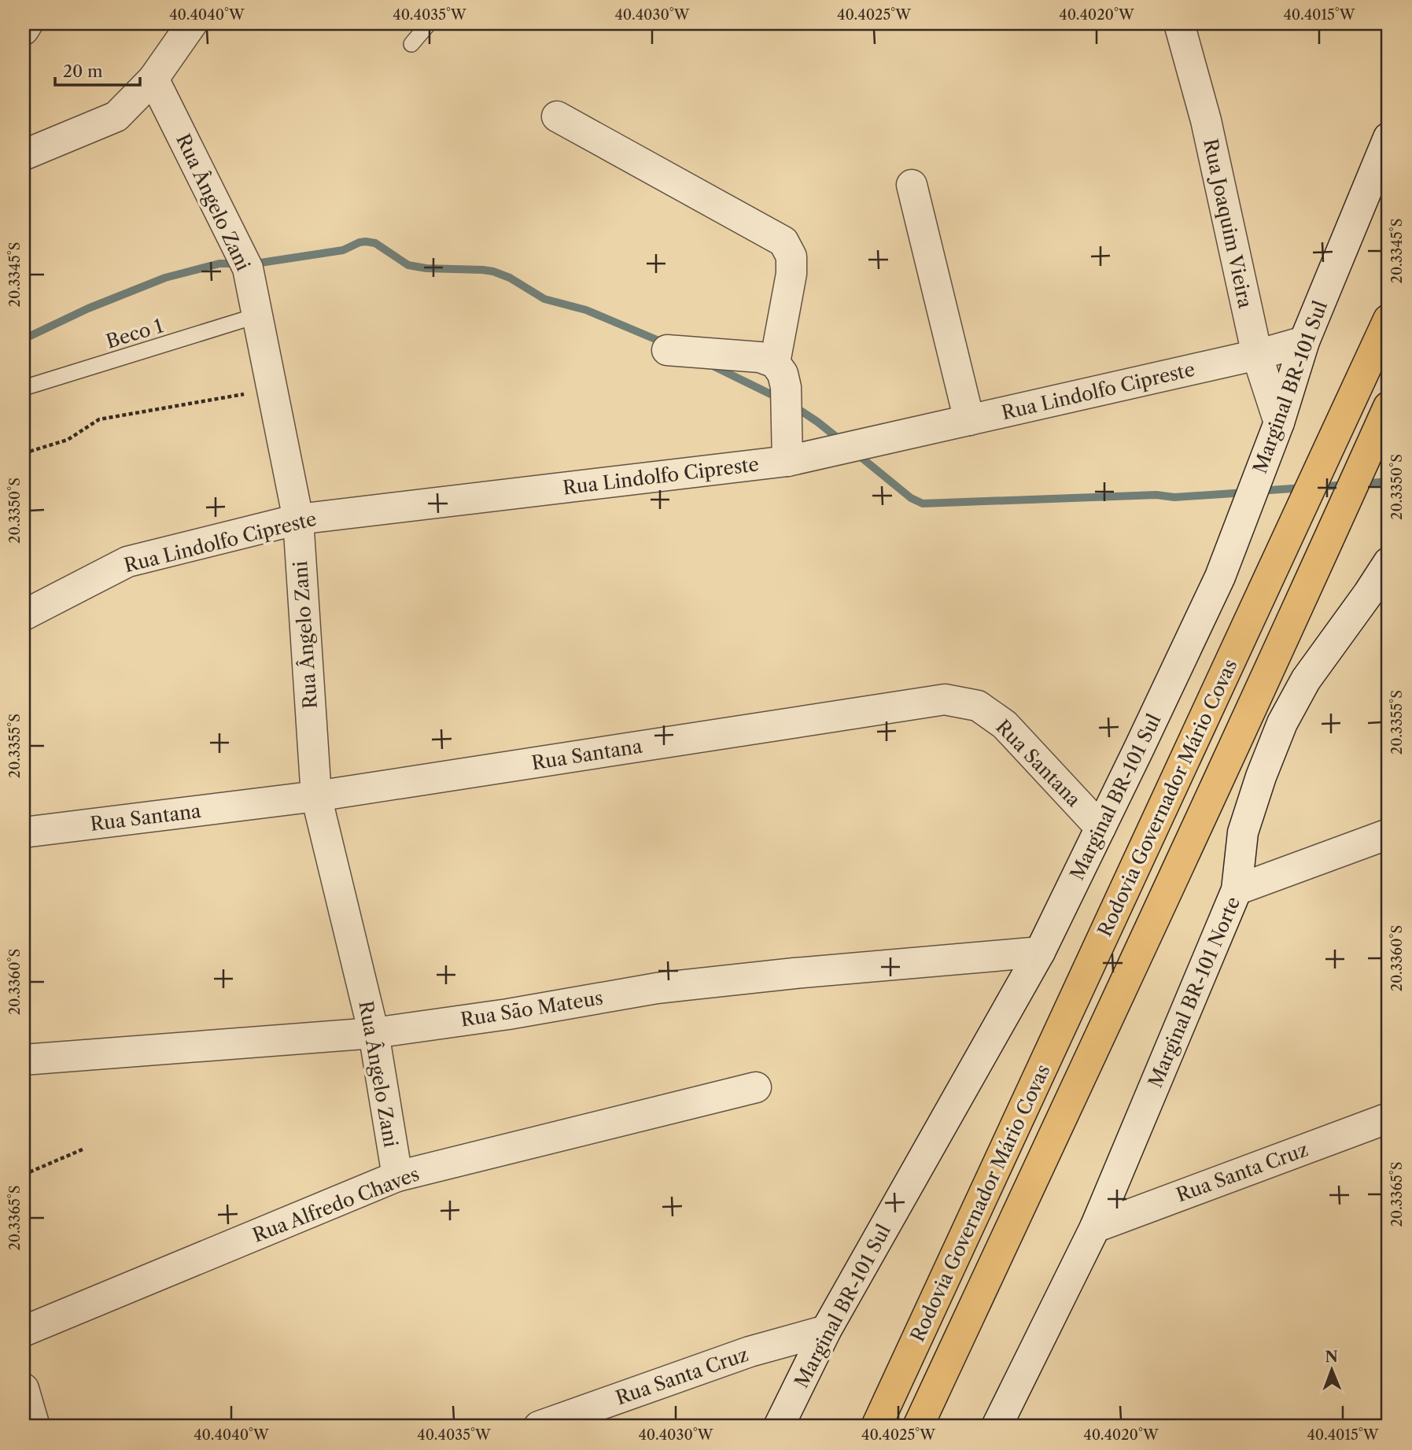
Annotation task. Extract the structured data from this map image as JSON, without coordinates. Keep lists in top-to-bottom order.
{
  "streets": {
    "highway": ["Rodovia Governador Mário Covas"],
    "street": [
      "Rua Ângelo Zani",
      "Rua Joaquim Vieira",
      "Marginal BR-101 Sul",
      "Rua Lindolfo Cipreste",
      "Rua Santana",
      "Marginal BR-101 Norte",
      "Rua São Mateus",
      "Rua Santa Cruz",
      "Rua Alfredo Chaves"
    ],
    "lane": ["Beco 1"]
  },
  "crossings": [
    ["Rua Ângelo Zani", "Beco 1"],
    ["Rua Ângelo Zani", "Rua Lindolfo Cipreste"],
    ["Rua Ângelo Zani", "Rua Santana"],
    ["Rua Ângelo Zani", "Rua São Mateus"],
    ["Rua Ângelo Zani", "Rua Alfredo Chaves"],
    ["Rua Joaquim Vieira", "Marginal BR-101 Sul"],
    ["Rua Joaquim Vieira", "Rua Lindolfo Cipreste"],
    ["Marginal BR-101 Sul", "Rua Lindolfo Cipreste"],
    ["Marginal BR-101 Sul", "Rua Santana"],
    ["Marginal BR-101 Sul", "Rua São Mateus"],
    ["Marginal BR-101 Sul", "Rua Santa Cruz"],
    ["Marginal BR-101 Norte", "Rua Santa Cruz"]
  ],
  "scale_bar": "20 m",
  "north": "top",
  "coordinates": [
    "40.4040°W",
    "40.4035°W",
    "40.4030°W",
    "40.4025°W",
    "40.4020°W",
    "40.4015°W",
    "20.3345°S",
    "20.3350°S",
    "20.3355°S",
    "20.3360°S",
    "20.3365°S"
  ]
}
